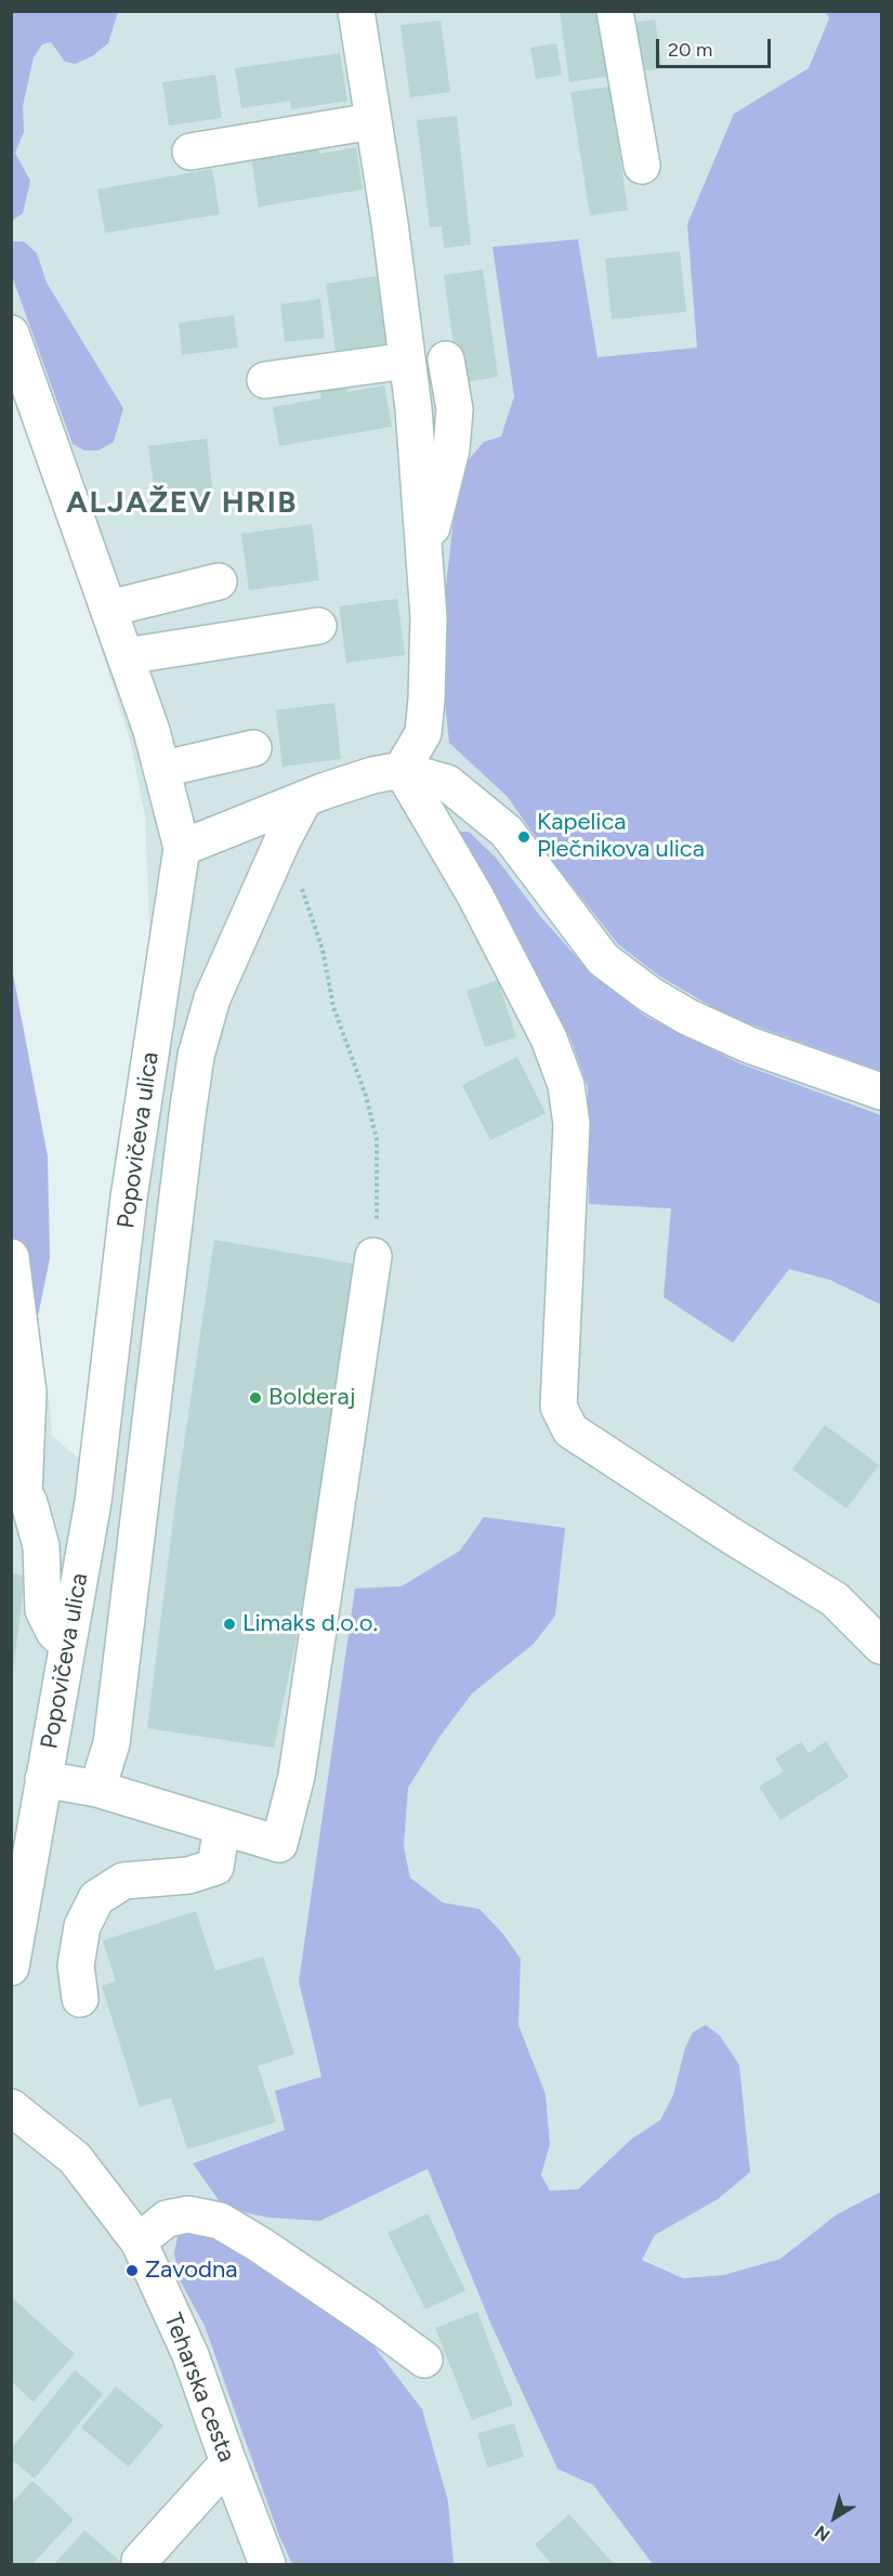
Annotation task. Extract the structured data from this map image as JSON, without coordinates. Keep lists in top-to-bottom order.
{
  "streets": {
    "street": ["Popovičeva ulica", "Teharska cesta"]
  },
  "districts": ["ALJAŽEV HRIB"],
  "places": [
    "Kapelica Plečnikova ulica",
    "Bolderaj",
    "Limaks d.o.o.",
    "Zavodna"
  ],
  "scale_bar": "20 m",
  "north": "bottom left"
}
